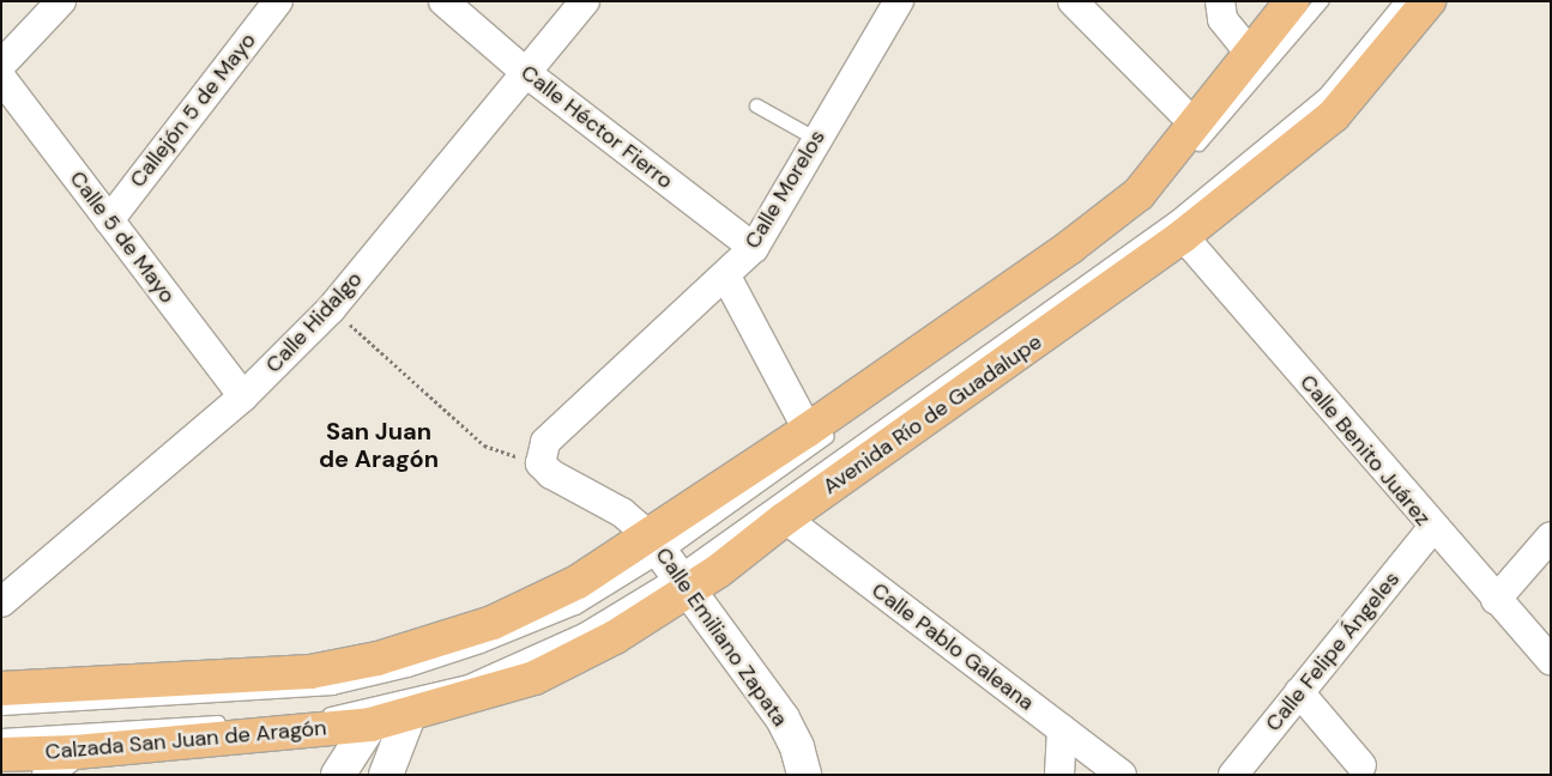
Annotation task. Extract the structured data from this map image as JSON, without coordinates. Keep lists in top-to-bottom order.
{
  "streets": {
    "main road": ["Avenida Río de Guadalupe", "Calzada San Juan de Aragón"],
    "street": [
      "Callejón 5 de Mayo",
      "Calle Héctor Fierro",
      "Calle Morelos",
      "Calle 5 de Mayo",
      "Calle Hidalgo",
      "Calle Benito Juárez",
      "Calle Emiliano Zapata",
      "Calle Pablo Galeana",
      "Calle Felipe Ángeles"
    ]
  },
  "crossings": [
    ["Callejón 5 de Mayo", "Calle 5 de Mayo"],
    ["Calle Héctor Fierro", "Calle Morelos"],
    ["Calle Héctor Fierro", "Calle Hidalgo"],
    ["Calle 5 de Mayo", "Calle Hidalgo"],
    ["Avenida Río de Guadalupe", "Calle Benito Juárez"],
    ["Avenida Río de Guadalupe", "Calle Emiliano Zapata"],
    ["Avenida Río de Guadalupe", "Calle Pablo Galeana"],
    ["Avenida Río de Guadalupe", "Calzada San Juan de Aragón"],
    ["Calle Benito Juárez", "Calle Felipe Ángeles"]
  ],
  "districts": ["San Juan de Aragón"]
}
